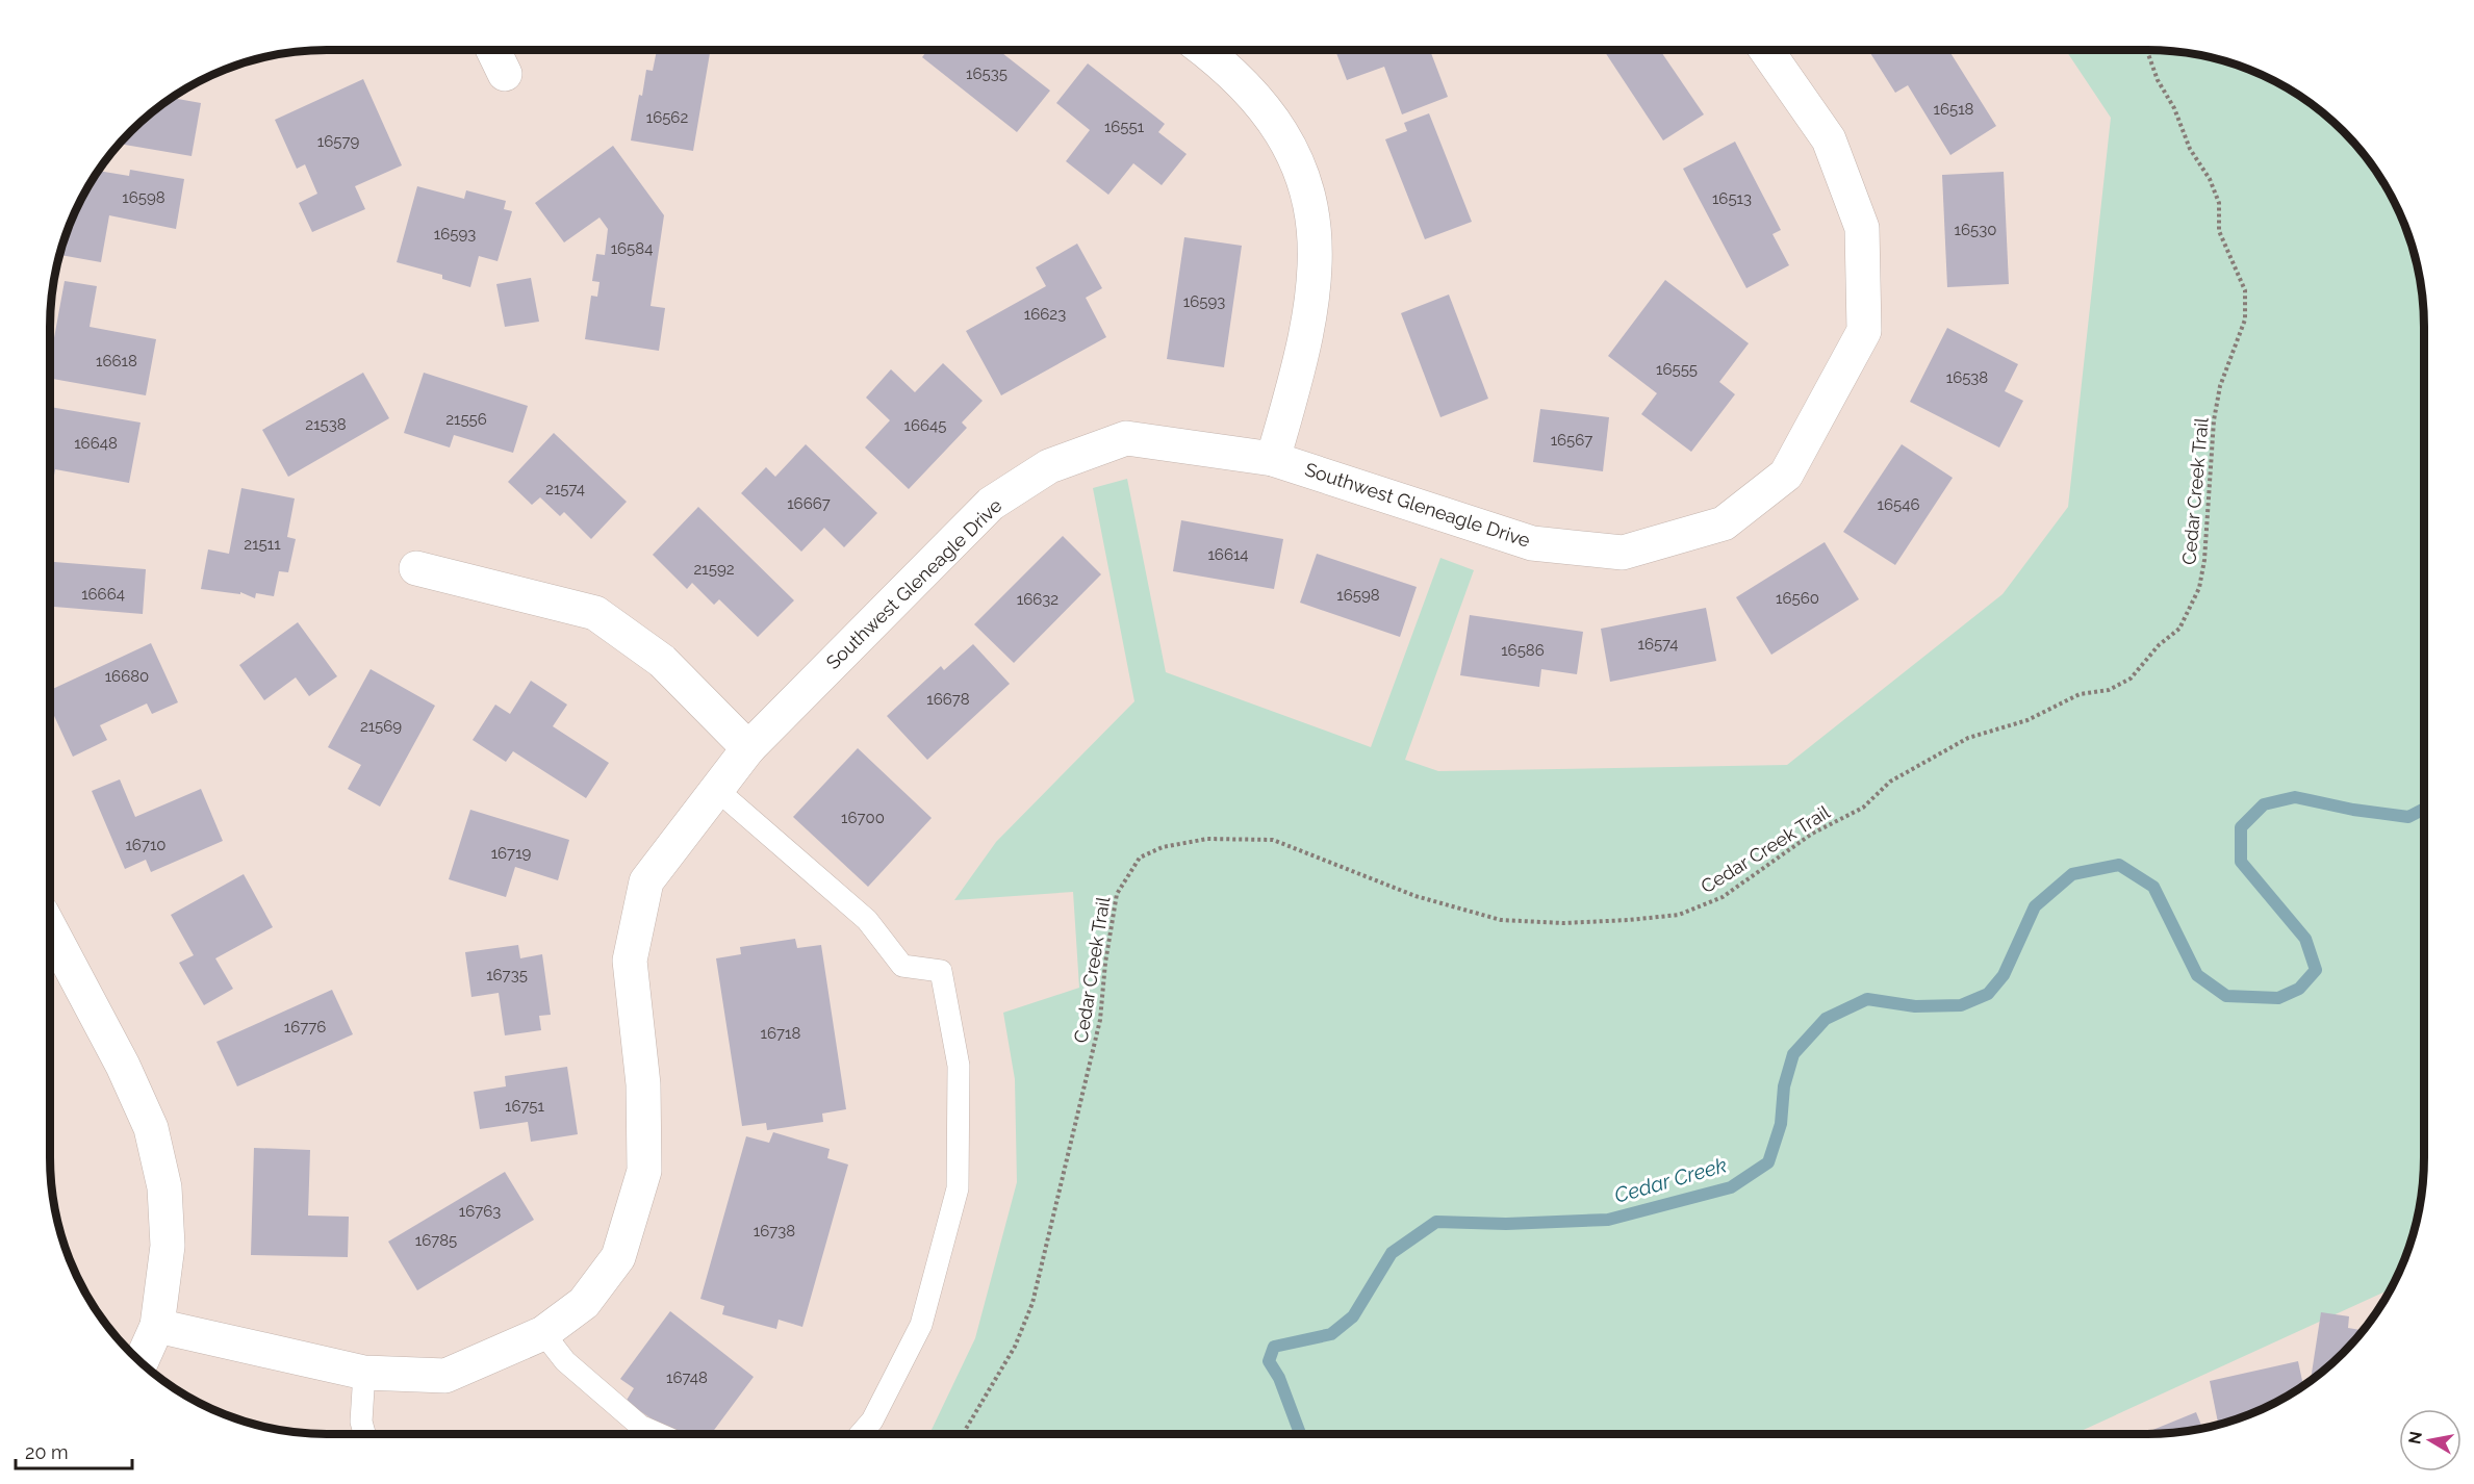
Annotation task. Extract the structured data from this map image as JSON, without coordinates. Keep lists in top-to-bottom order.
{
  "streets": {
    "street": ["Southwest Gleneagle Drive"],
    "path": ["Cedar Creek Trail"]
  },
  "water": ["Cedar Creek"],
  "house_numbers": [
    "16535",
    "16518",
    "16562",
    "16551",
    "16579",
    "16598",
    "16513",
    "16530",
    "16593",
    "16584",
    "16593",
    "16623",
    "16618",
    "16555",
    "16538",
    "21556",
    "21538",
    "16645",
    "16567",
    "16648",
    "21574",
    "16667",
    "16546",
    "21511",
    "16614",
    "21592",
    "16664",
    "16598",
    "16560",
    "16632",
    "16574",
    "16586",
    "16680",
    "16678",
    "21569",
    "16700",
    "16710",
    "16719",
    "16735",
    "16776",
    "16718",
    "16751",
    "16763",
    "16738",
    "16785",
    "16748"
  ],
  "scale_bar": "20 m",
  "north": "left"
}
